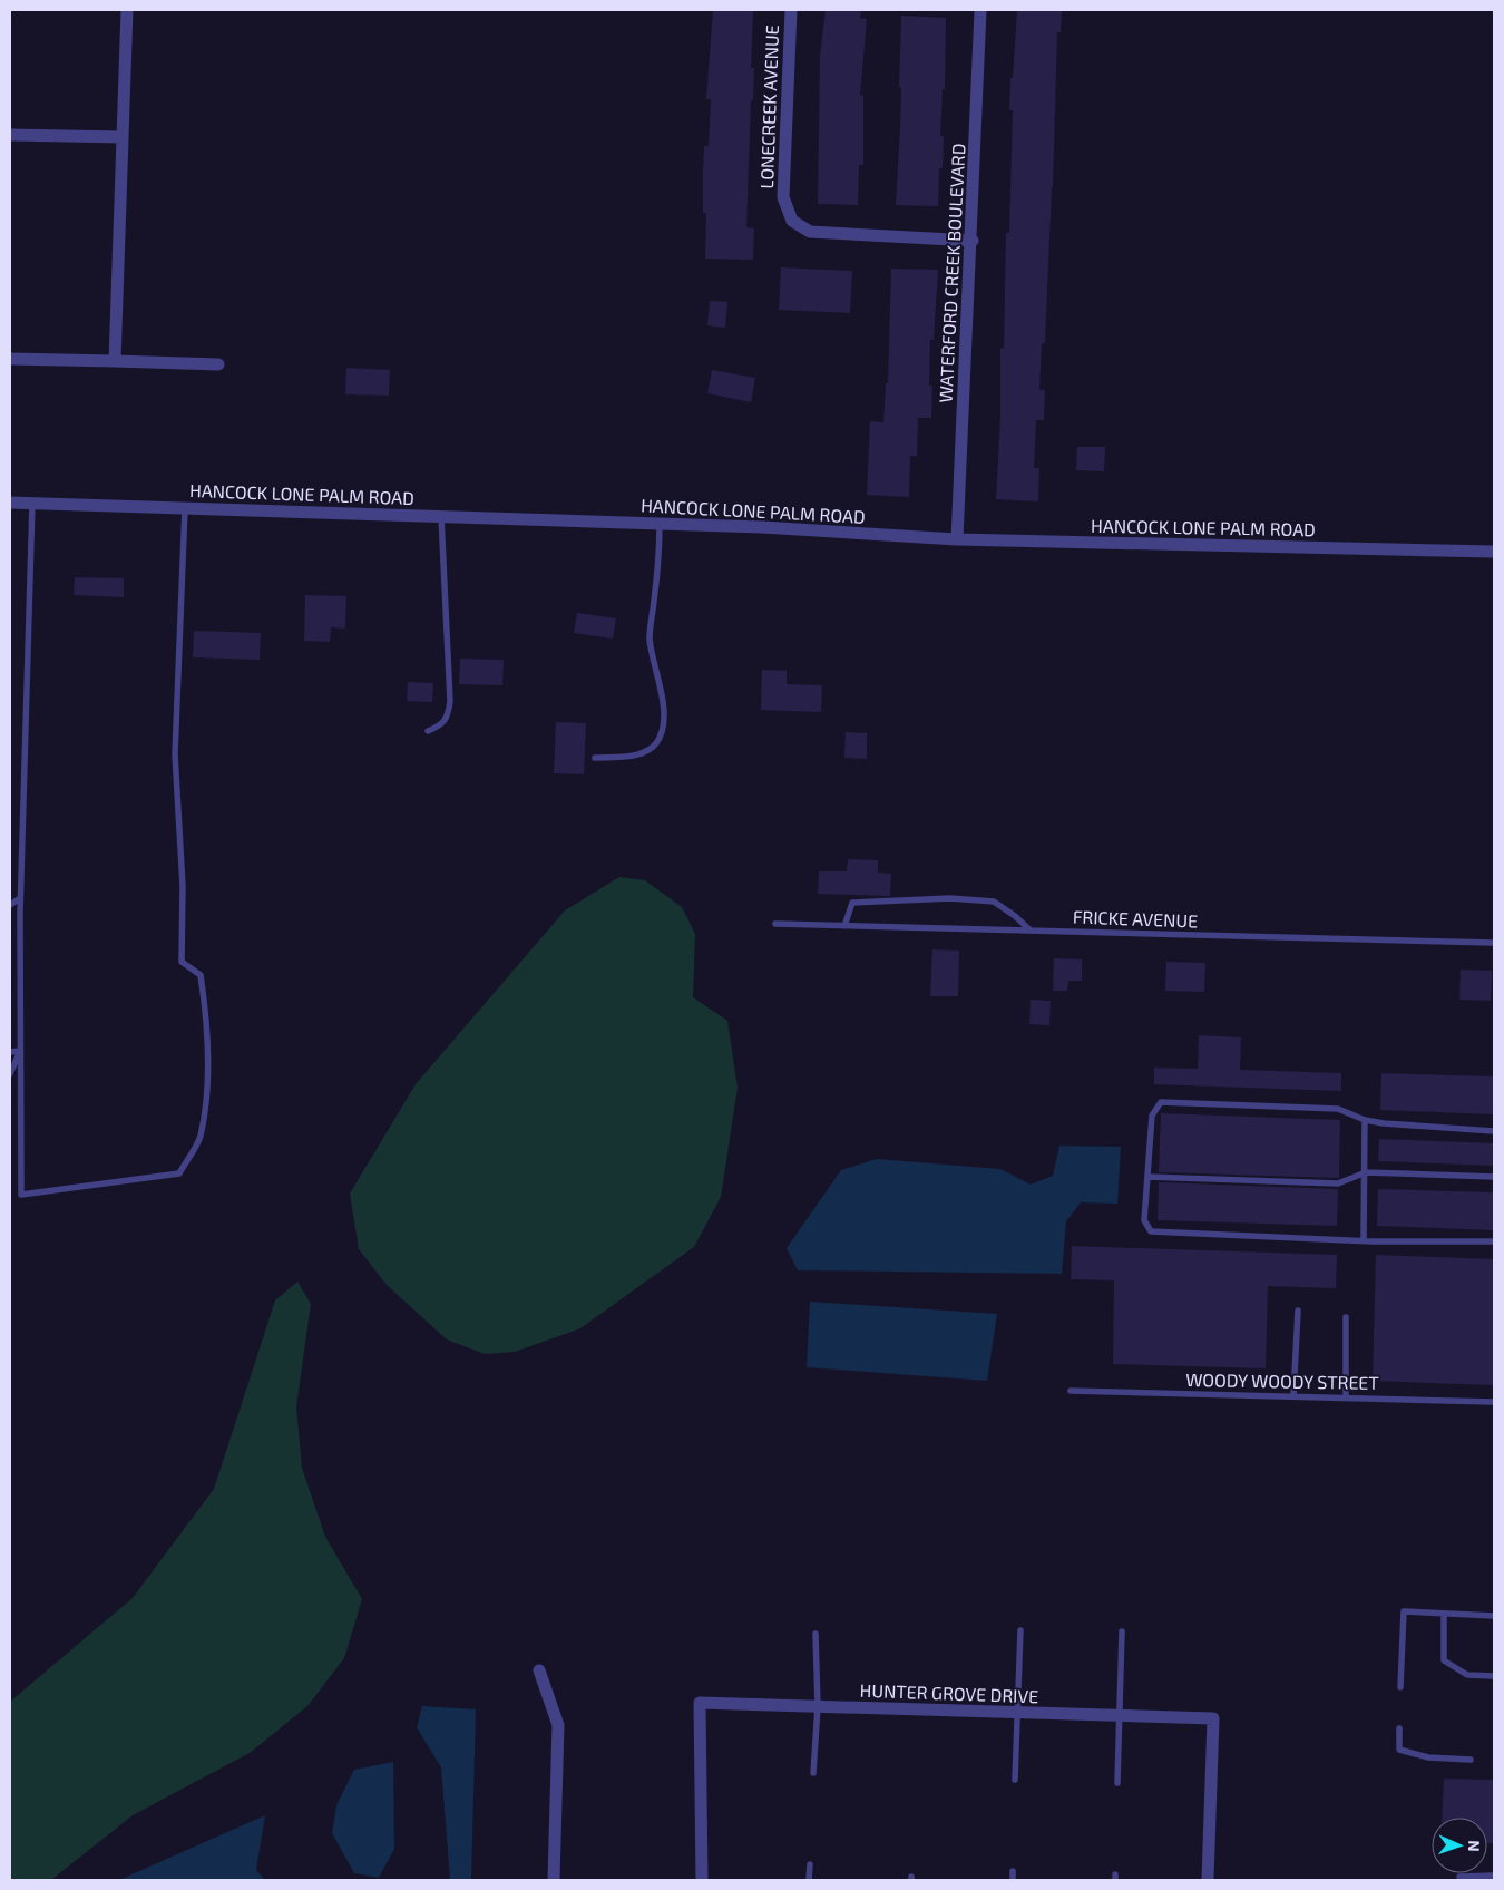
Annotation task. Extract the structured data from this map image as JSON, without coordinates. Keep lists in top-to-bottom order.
{
  "streets": {
    "street": [
      "LONECREEK AVENUE",
      "WATERFORD CREEK BOULEVARD",
      "HANCOCK LONE PALM ROAD",
      "HUNTER GROVE DRIVE"
    ],
    "lane": ["FRICKE AVENUE", "WOODY WOODY STREET"]
  },
  "crossings": [
    ["LONECREEK AVENUE", "WATERFORD CREEK BOULEVARD"],
    ["WATERFORD CREEK BOULEVARD", "HANCOCK LONE PALM ROAD"]
  ],
  "north": "right"
}
